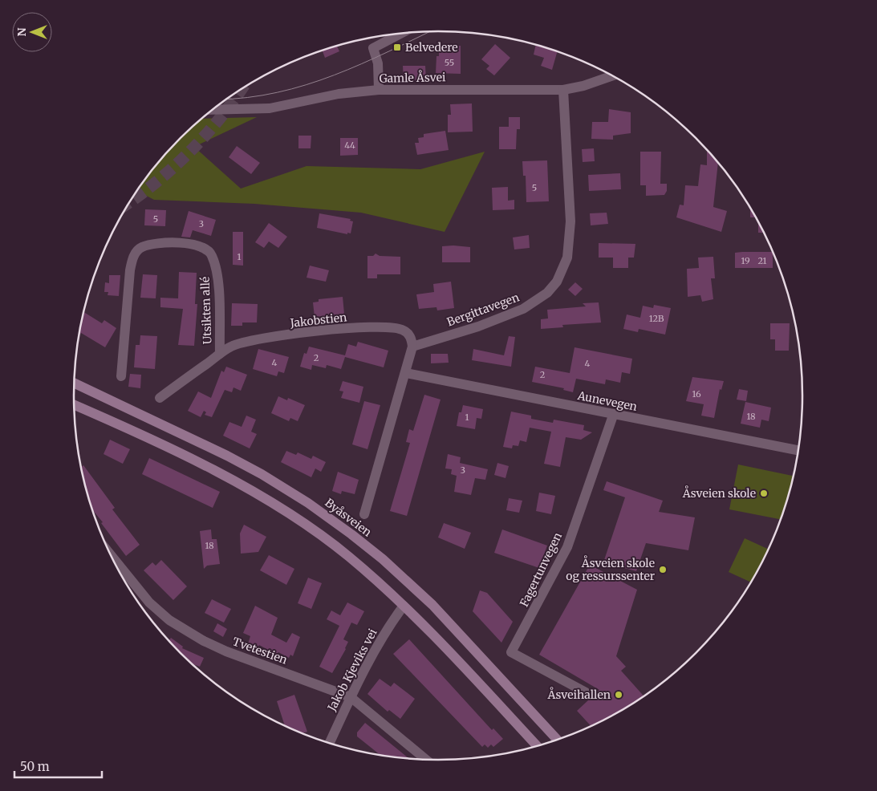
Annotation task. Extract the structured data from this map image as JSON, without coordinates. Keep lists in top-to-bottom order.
{
  "streets": {
    "main road": ["Byåsveien"],
    "street": [
      "Gamle Åsvei",
      "Bergittavegen",
      "Utsikten allé",
      "Jakobstien",
      "Aunevegen",
      "Fagertunvegen",
      "Tvetestien",
      "Jakob Kjeviks vei"
    ]
  },
  "crossings": [
    ["Gamle Åsvei", "Bergittavegen"],
    ["Bergittavegen", "Jakobstien"],
    ["Utsikten allé", "Jakobstien"],
    ["Aunevegen", "Fagertunvegen"],
    ["Tvetestien", "Jakob Kjeviks vei"]
  ],
  "places": {
    "transit": ["Belvedere"],
    "other": ["Åsveien skole", "Åsveien skole og ressurssenter", "Åsveihallen"]
  },
  "house_numbers": [
    "55",
    "44",
    "5",
    "5",
    "3",
    "1",
    "19",
    "21",
    "12B",
    "2",
    "4",
    "4",
    "2",
    "16",
    "18",
    "1",
    "3",
    "18"
  ],
  "scale_bar": "50 m",
  "north": "left"
}
